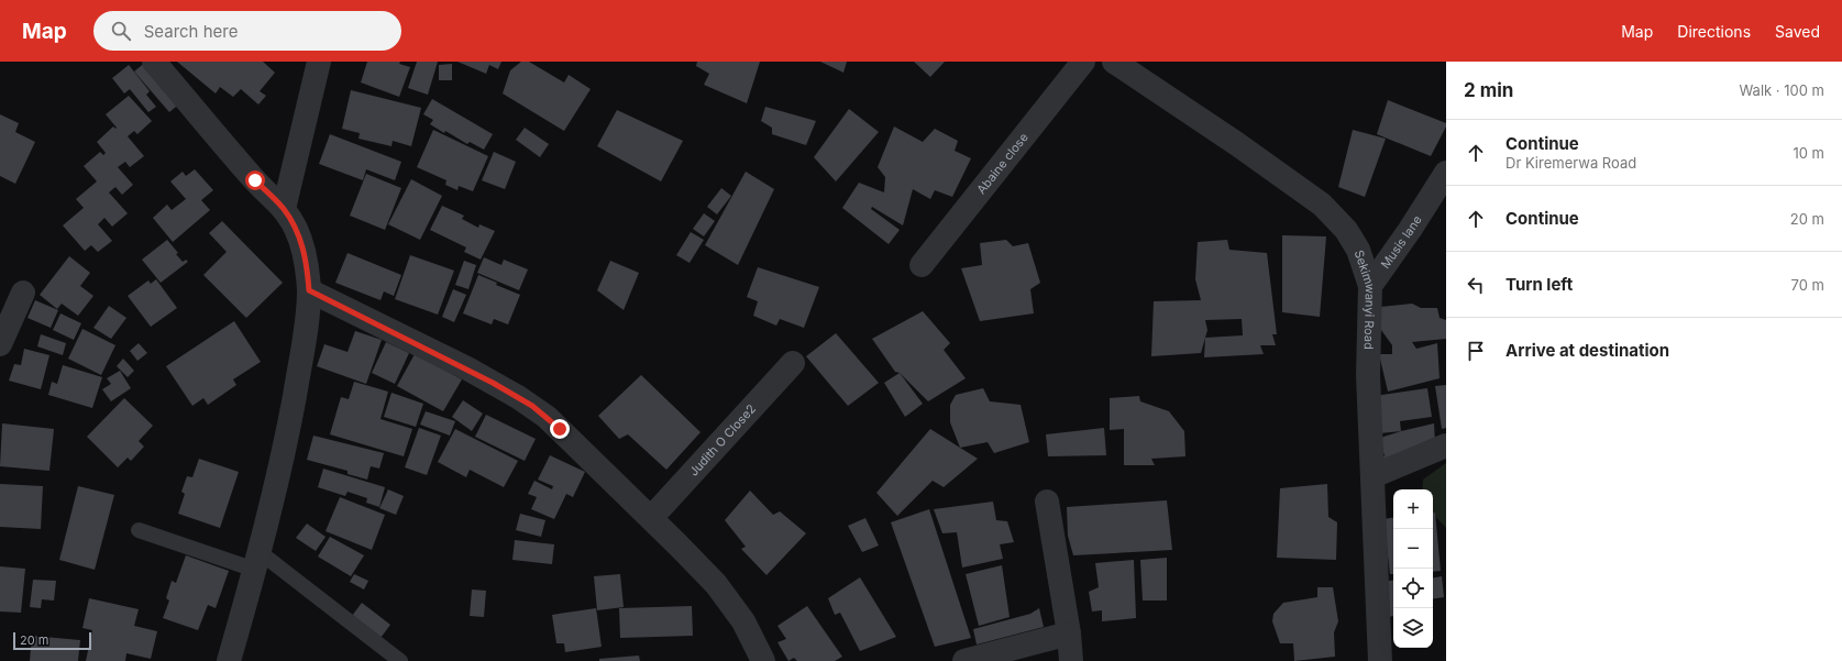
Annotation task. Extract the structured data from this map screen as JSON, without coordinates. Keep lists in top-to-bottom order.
{
  "streets": {
    "street": [
      "Abaine close",
      "Musis lane",
      "Sekimwanyi Road",
      "Judith O Close2"
    ]
  },
  "crossings": [
    ["Musis lane", "Sekimwanyi Road"]
  ],
  "scale_bar": "20 m",
  "page": {
    "header": "Map",
    "search": "Search here",
    "nav": ["Map", "Directions", "Saved"],
    "heading": ["2 min", "Walk · 100 m"],
    "list": [
      ["Continue", "Dr Kiremerwa Road", "10 m"],
      ["Continue", "20 m"],
      ["Turn left", "70 m"],
      "Arrive at destination"
    ],
    "map_buttons": ["+", "−"],
    "scale": "20 m"
  }
}
